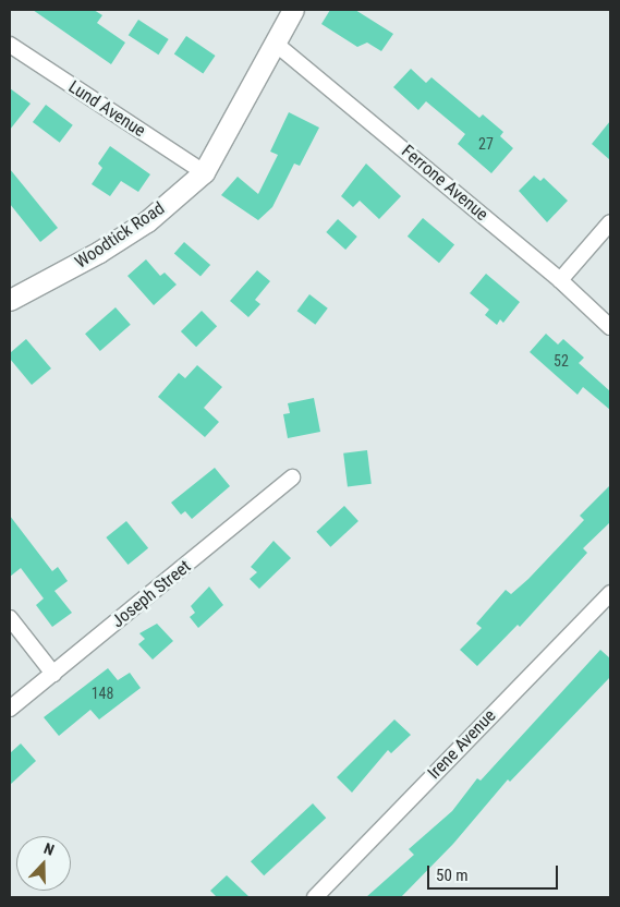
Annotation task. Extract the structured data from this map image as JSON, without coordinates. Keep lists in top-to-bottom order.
{
  "streets": {
    "main road": ["Woodtick Road"],
    "street": [
      "Lund Avenue",
      "Ferrone Avenue",
      "Joseph Street",
      "Irene Avenue"
    ]
  },
  "crossings": [
    ["Lund Avenue", "Woodtick Road"],
    ["Ferrone Avenue", "Woodtick Road"]
  ],
  "house_numbers": ["27", "52", "148"],
  "scale_bar": "50 m",
  "north": "top"
}
